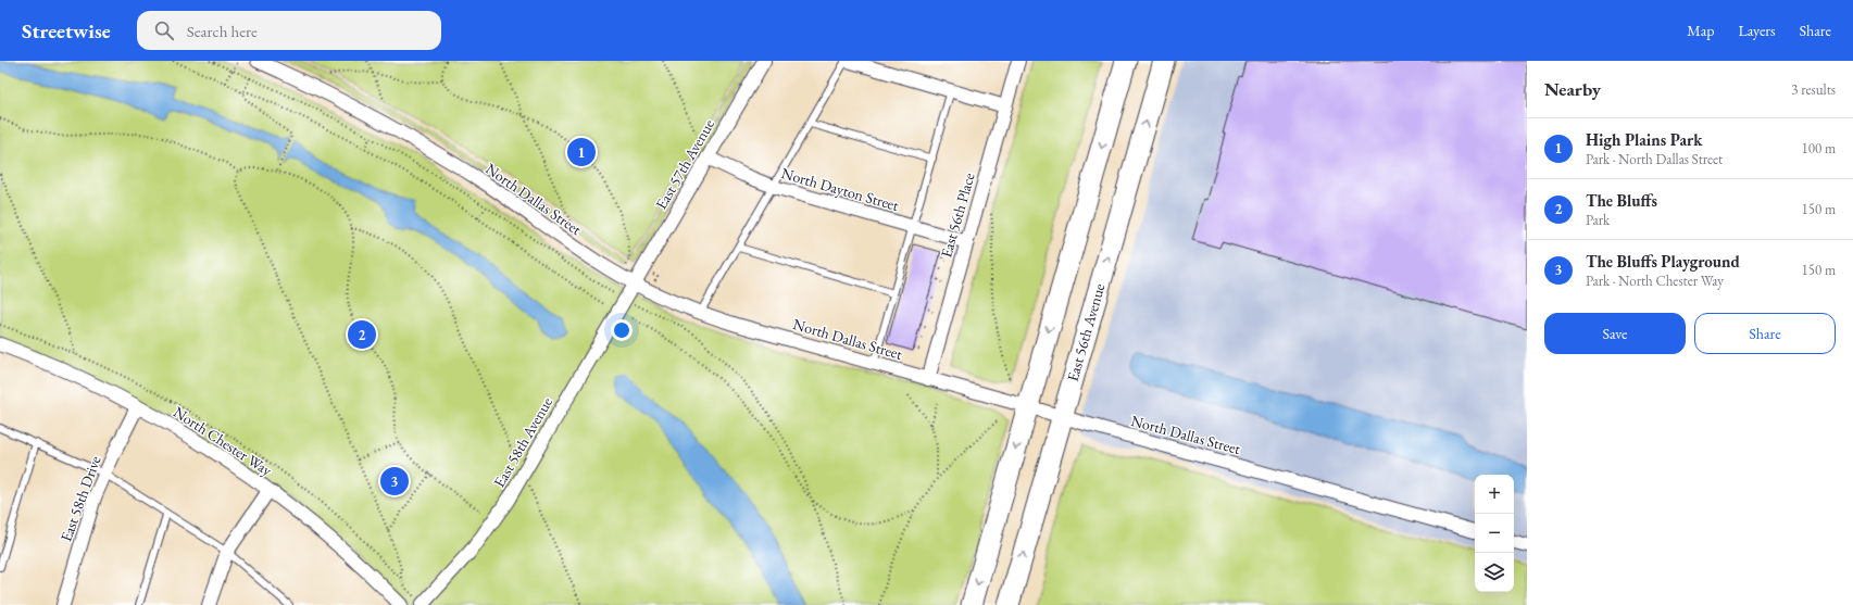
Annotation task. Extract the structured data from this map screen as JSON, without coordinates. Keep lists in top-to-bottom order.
{
  "streets": {
    "main road": ["East 56th Avenue"],
    "street": [
      "East 57th Avenue",
      "North Dayton Street",
      "North Dallas Street",
      "East 56th Place",
      "North Chester Way",
      "East 58th Avenue",
      "East 58th Drive"
    ]
  },
  "crossings": [
    ["East 57th Avenue", "North Dayton Street"],
    ["East 57th Avenue", "North Dallas Street"],
    ["East 57th Avenue", "East 58th Avenue"],
    ["North Dayton Street", "East 56th Place"],
    ["North Dallas Street", "East 56th Place"],
    ["North Dallas Street", "East 56th Avenue"],
    ["North Dallas Street", "East 58th Avenue"],
    ["North Chester Way", "East 58th Drive"]
  ],
  "page": {
    "header": "Streetwise",
    "search": "Search here",
    "nav": ["Map", "Layers", "Share"],
    "heading": ["Nearby", "3 results"],
    "list": [
      {
        "mark": "1",
        "name": "High Plains Park",
        "note": "Park · North Dallas Street",
        "value": "100 m"
      },
      {
        "mark": "2",
        "name": "The Bluffs",
        "note": "Park",
        "value": "150 m"
      },
      {
        "mark": "3",
        "name": "The Bluffs Playground",
        "note": "Park · North Chester Way",
        "value": "150 m"
      }
    ],
    "pins": ["1", "2", "3"],
    "buttons": ["Save", "Share"],
    "map_buttons": ["+", "−"]
  }
}
